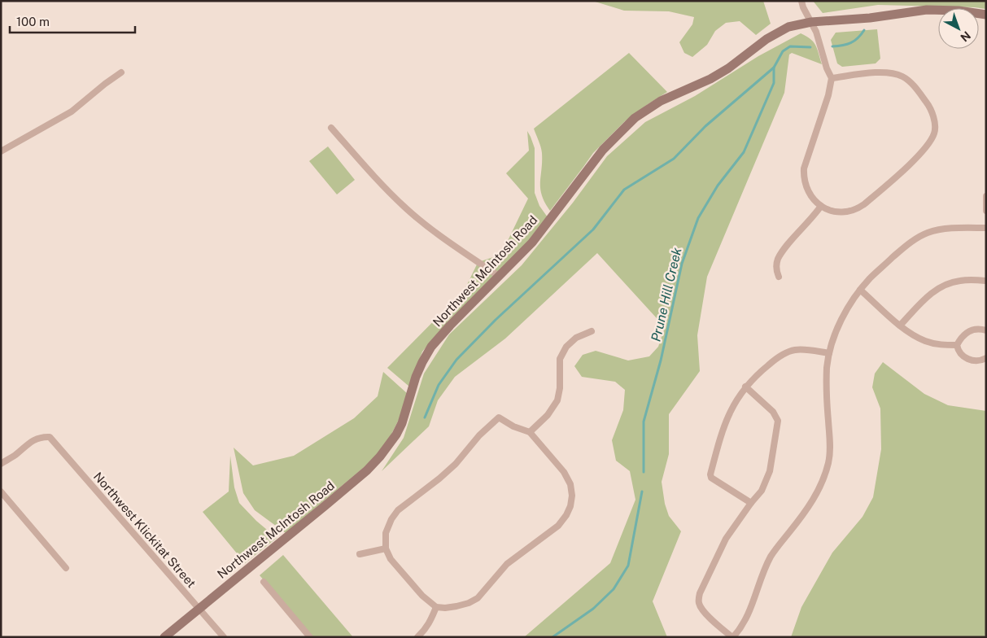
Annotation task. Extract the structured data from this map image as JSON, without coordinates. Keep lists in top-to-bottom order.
{
  "streets": {
    "street": ["Northwest McIntosh Road", "Northwest Klickitat Street"]
  },
  "crossings": [
    ["Northwest McIntosh Road", "Northwest Klickitat Street"]
  ],
  "water": ["Prune Hill Creek"],
  "scale_bar": "100 m",
  "north": "bottom right"
}
